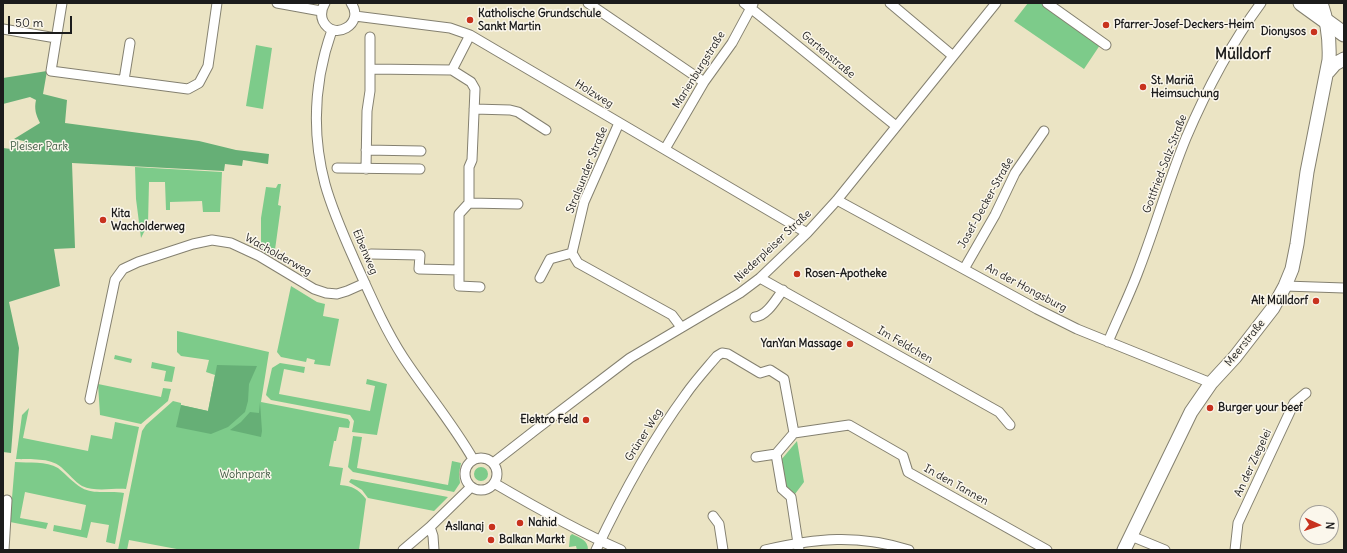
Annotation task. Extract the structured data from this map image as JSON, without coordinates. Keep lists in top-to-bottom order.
{
  "streets": {
    "street": [
      "Gartenstraße",
      "Marienburgstraße",
      "Holzweg",
      "Gottfried-Salz-Straße",
      "Stralsunder Straße",
      "Josef-Decker-Straße",
      "Niederpleiser Straße",
      "Eibenweg",
      "Wacholderweg",
      "An der Hongsburg",
      "Meerstraße",
      "Im Feldchen",
      "Grüner Weg",
      "An der Ziegelei",
      "In den Tannen"
    ]
  },
  "crossings": [
    ["Gartenstraße", "Marienburgstraße"],
    ["Gartenstraße", "Niederpleiser Straße"],
    ["Marienburgstraße", "Holzweg"],
    ["Holzweg", "Stralsunder Straße"],
    ["Holzweg", "Niederpleiser Straße"],
    ["Gottfried-Salz-Straße", "An der Hongsburg"],
    ["Josef-Decker-Straße", "An der Hongsburg"],
    ["Niederpleiser Straße", "Eibenweg"],
    ["Niederpleiser Straße", "An der Hongsburg"],
    ["Niederpleiser Straße", "Im Feldchen"],
    ["Eibenweg", "Wacholderweg"],
    ["An der Hongsburg", "Meerstraße"],
    ["Grüner Weg", "In den Tannen"]
  ],
  "districts": ["Mülldorf"],
  "parks": ["Pleiser Park", "Wohnpark"],
  "places": [
    "Katholische Grundschule Sankt Martin",
    "Pfarrer-Josef-Deckers-Heim",
    "Dionysos",
    "St. Mariä Heimsuchung",
    "Kita Wacholderweg",
    "Rosen-Apotheke",
    "Alt Mülldorf",
    "YanYan Massage",
    "Burger your beef",
    "Elektro Feld",
    "Nahid",
    "Asllanaj",
    "Balkan Markt"
  ],
  "scale_bar": "50 m",
  "north": "right"
}
